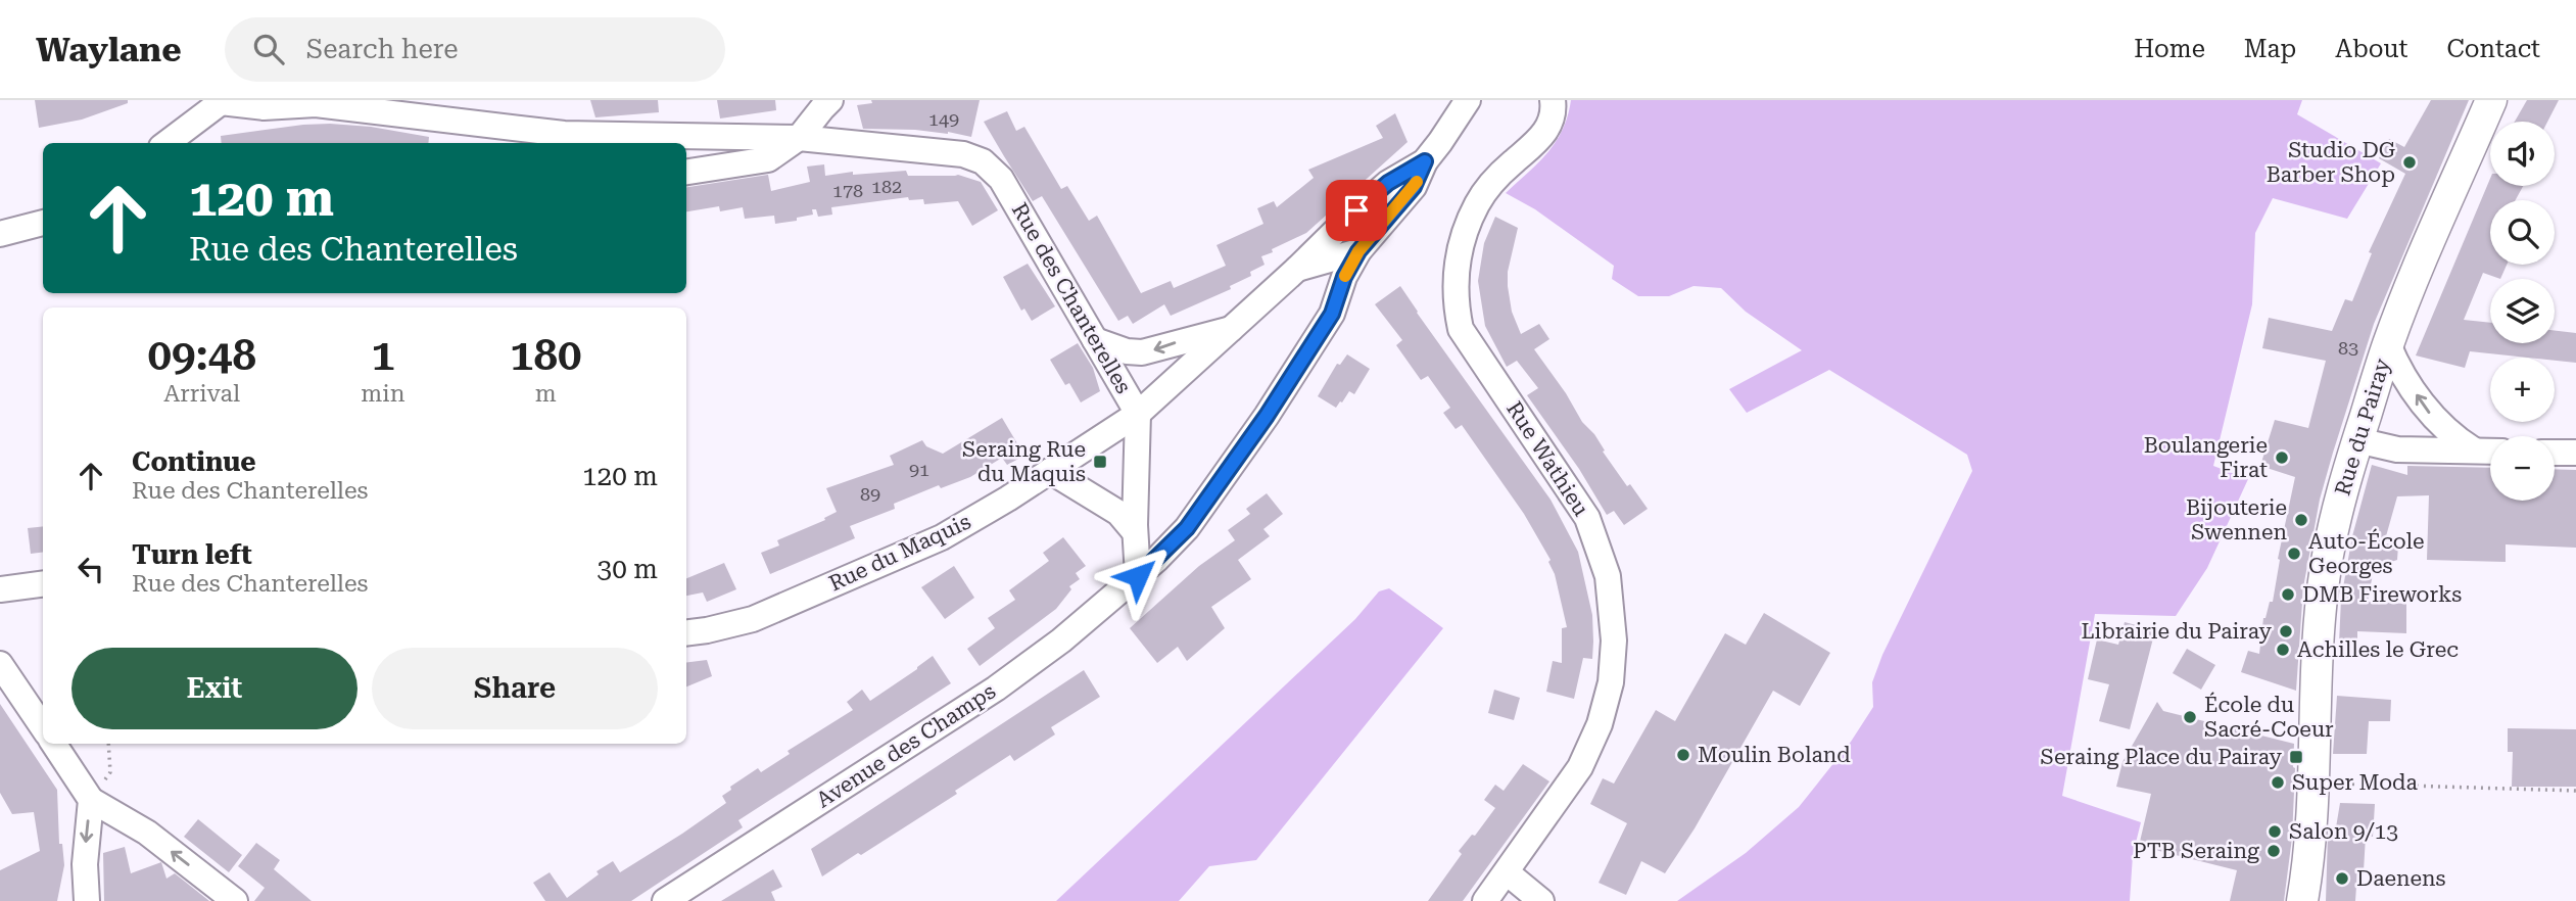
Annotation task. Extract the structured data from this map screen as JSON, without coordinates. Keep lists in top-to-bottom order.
{
  "streets": {
    "main road": ["Rue du Pairay"],
    "street": [
      "Rue des Chanterelles",
      "Rue Wathieu",
      "Rue du Maquis",
      "Avenue des Champs"
    ]
  },
  "crossings": [
    ["Rue des Chanterelles", "Rue du Maquis"],
    ["Rue des Chanterelles", "Avenue des Champs"]
  ],
  "places": {
    "other": [
      "Studio DG Barber Shop",
      "Boulangerie Firat",
      "Bijouterie Swennen",
      "Auto-École Georges",
      "DMB Fireworks",
      "Librairie du Pairay",
      "Achilles le Grec",
      "École du Sacré-Coeur",
      "Moulin Boland",
      "Super Moda",
      "Salon 9/13",
      "PTB Seraing",
      "Daenens"
    ],
    "transit": ["Seraing Rue du Maquis", "Seraing Place du Pairay"]
  },
  "house_numbers": [
    "149",
    "182",
    "178",
    "83",
    "91",
    "89"
  ],
  "page": {
    "header": "Waylane",
    "search": "Search here",
    "nav": [
      "Home",
      "Map",
      "About",
      "Contact"
    ],
    "map_buttons": ["+", "−"],
    "turn": ["120 m", "Rue des Chanterelles"],
    "eta": [
      "09:48",
      "Arrival",
      "1",
      "min",
      "180",
      "m"
    ],
    "list": [
      {
        "name": "Continue",
        "note": "Rue des Chanterelles",
        "value": "120 m"
      },
      {
        "name": "Turn left",
        "note": "Rue des Chanterelles",
        "value": "30 m"
      }
    ],
    "buttons": ["Exit", "Share"]
  }
}
